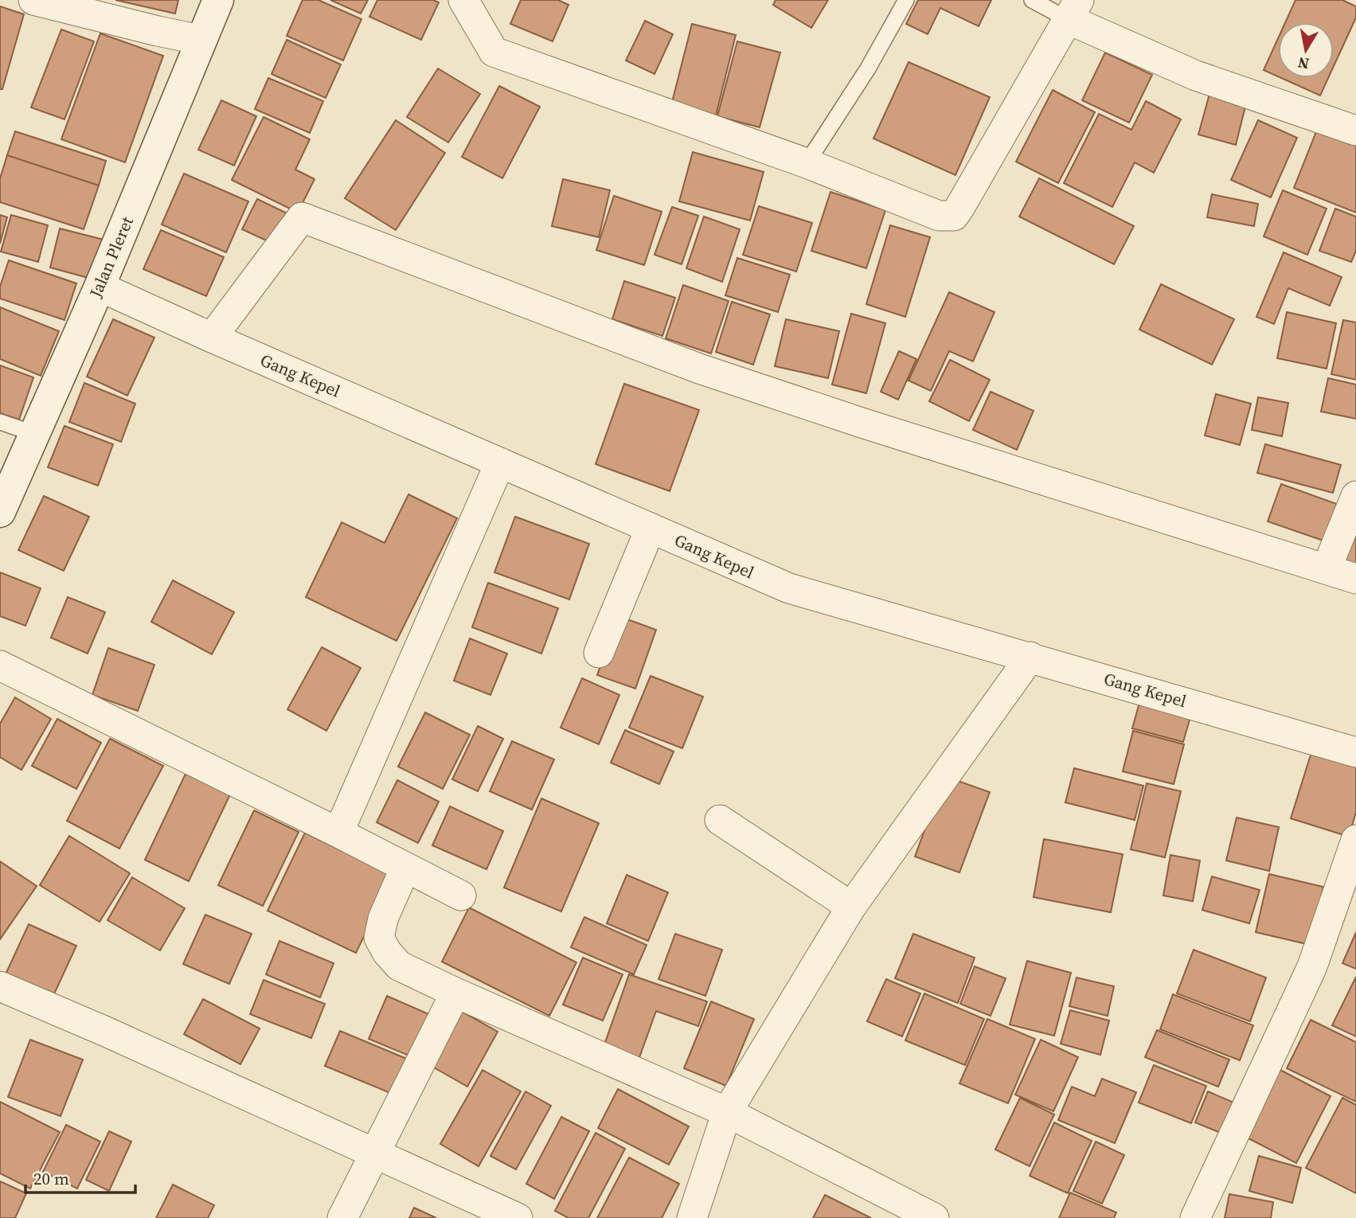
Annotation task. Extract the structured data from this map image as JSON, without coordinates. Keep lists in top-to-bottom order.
{
  "streets": {
    "main road": ["Jalan Pleret"],
    "street": ["Gang Kepel"]
  },
  "crossings": [
    ["Jalan Pleret", "Gang Kepel"]
  ],
  "scale_bar": "20 m",
  "north": "bottom"
}
